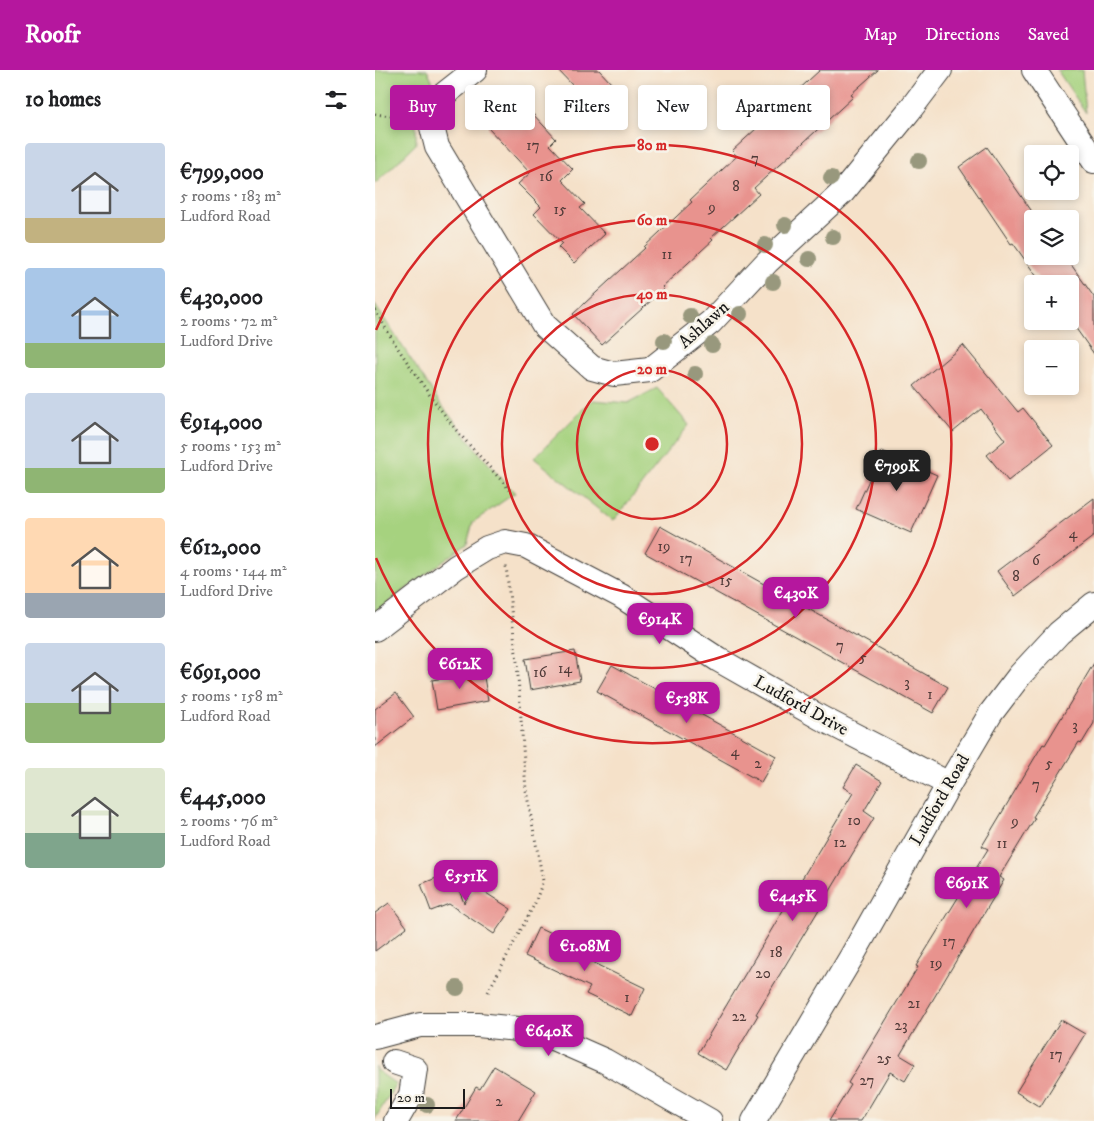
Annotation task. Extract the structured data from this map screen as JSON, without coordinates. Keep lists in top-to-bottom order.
{
  "streets": {
    "street": ["Ashlawn", "Ludford Drive", "Ludford Road"]
  },
  "crossings": [
    ["Ludford Drive", "Ludford Road"]
  ],
  "house_numbers": [
    "17",
    "7",
    "16",
    "8",
    "9",
    "15",
    "11",
    "4",
    "19",
    "17",
    "6",
    "8",
    "15",
    "7",
    "5",
    "14",
    "16",
    "3",
    "1",
    "3",
    "4",
    "2",
    "5",
    "7",
    "10",
    "9",
    "12",
    "11",
    "17",
    "18",
    "19",
    "20",
    "1",
    "21",
    "22",
    "23",
    "17",
    "25",
    "27",
    "2"
  ],
  "scale_bar": "20 m",
  "page": {
    "header": "Roofr",
    "nav": ["Map", "Directions", "Saved"],
    "heading": "10 homes",
    "chip": [
      "Buy",
      "Rent",
      "Filters",
      "New",
      "Apartment"
    ],
    "list": [
      {
        "name": "€799,000",
        "note": "5 rooms · 183 m² · Ludford Road"
      },
      {
        "name": "€430,000",
        "note": "2 rooms · 72 m² · Ludford Drive"
      },
      {
        "name": "€914,000",
        "note": "5 rooms · 153 m² · Ludford Drive"
      },
      {
        "name": "€612,000",
        "note": "4 rooms · 144 m² · Ludford Drive"
      },
      {
        "name": "€691,000",
        "note": "5 rooms · 158 m² · Ludford Road"
      },
      {
        "name": "€445,000",
        "note": "2 rooms · 76 m² · Ludford Road"
      }
    ],
    "map_buttons": ["+", "−"],
    "price": [
      "€799K",
      "€430K",
      "€914K",
      "€612K",
      "€538K",
      "€551K",
      "€691K",
      "€445K",
      "€1.08M",
      "€640K"
    ],
    "scale": "20 m"
  },
  "rings": [
    "80 m",
    "60 m",
    "40 m",
    "20 m"
  ]
}
